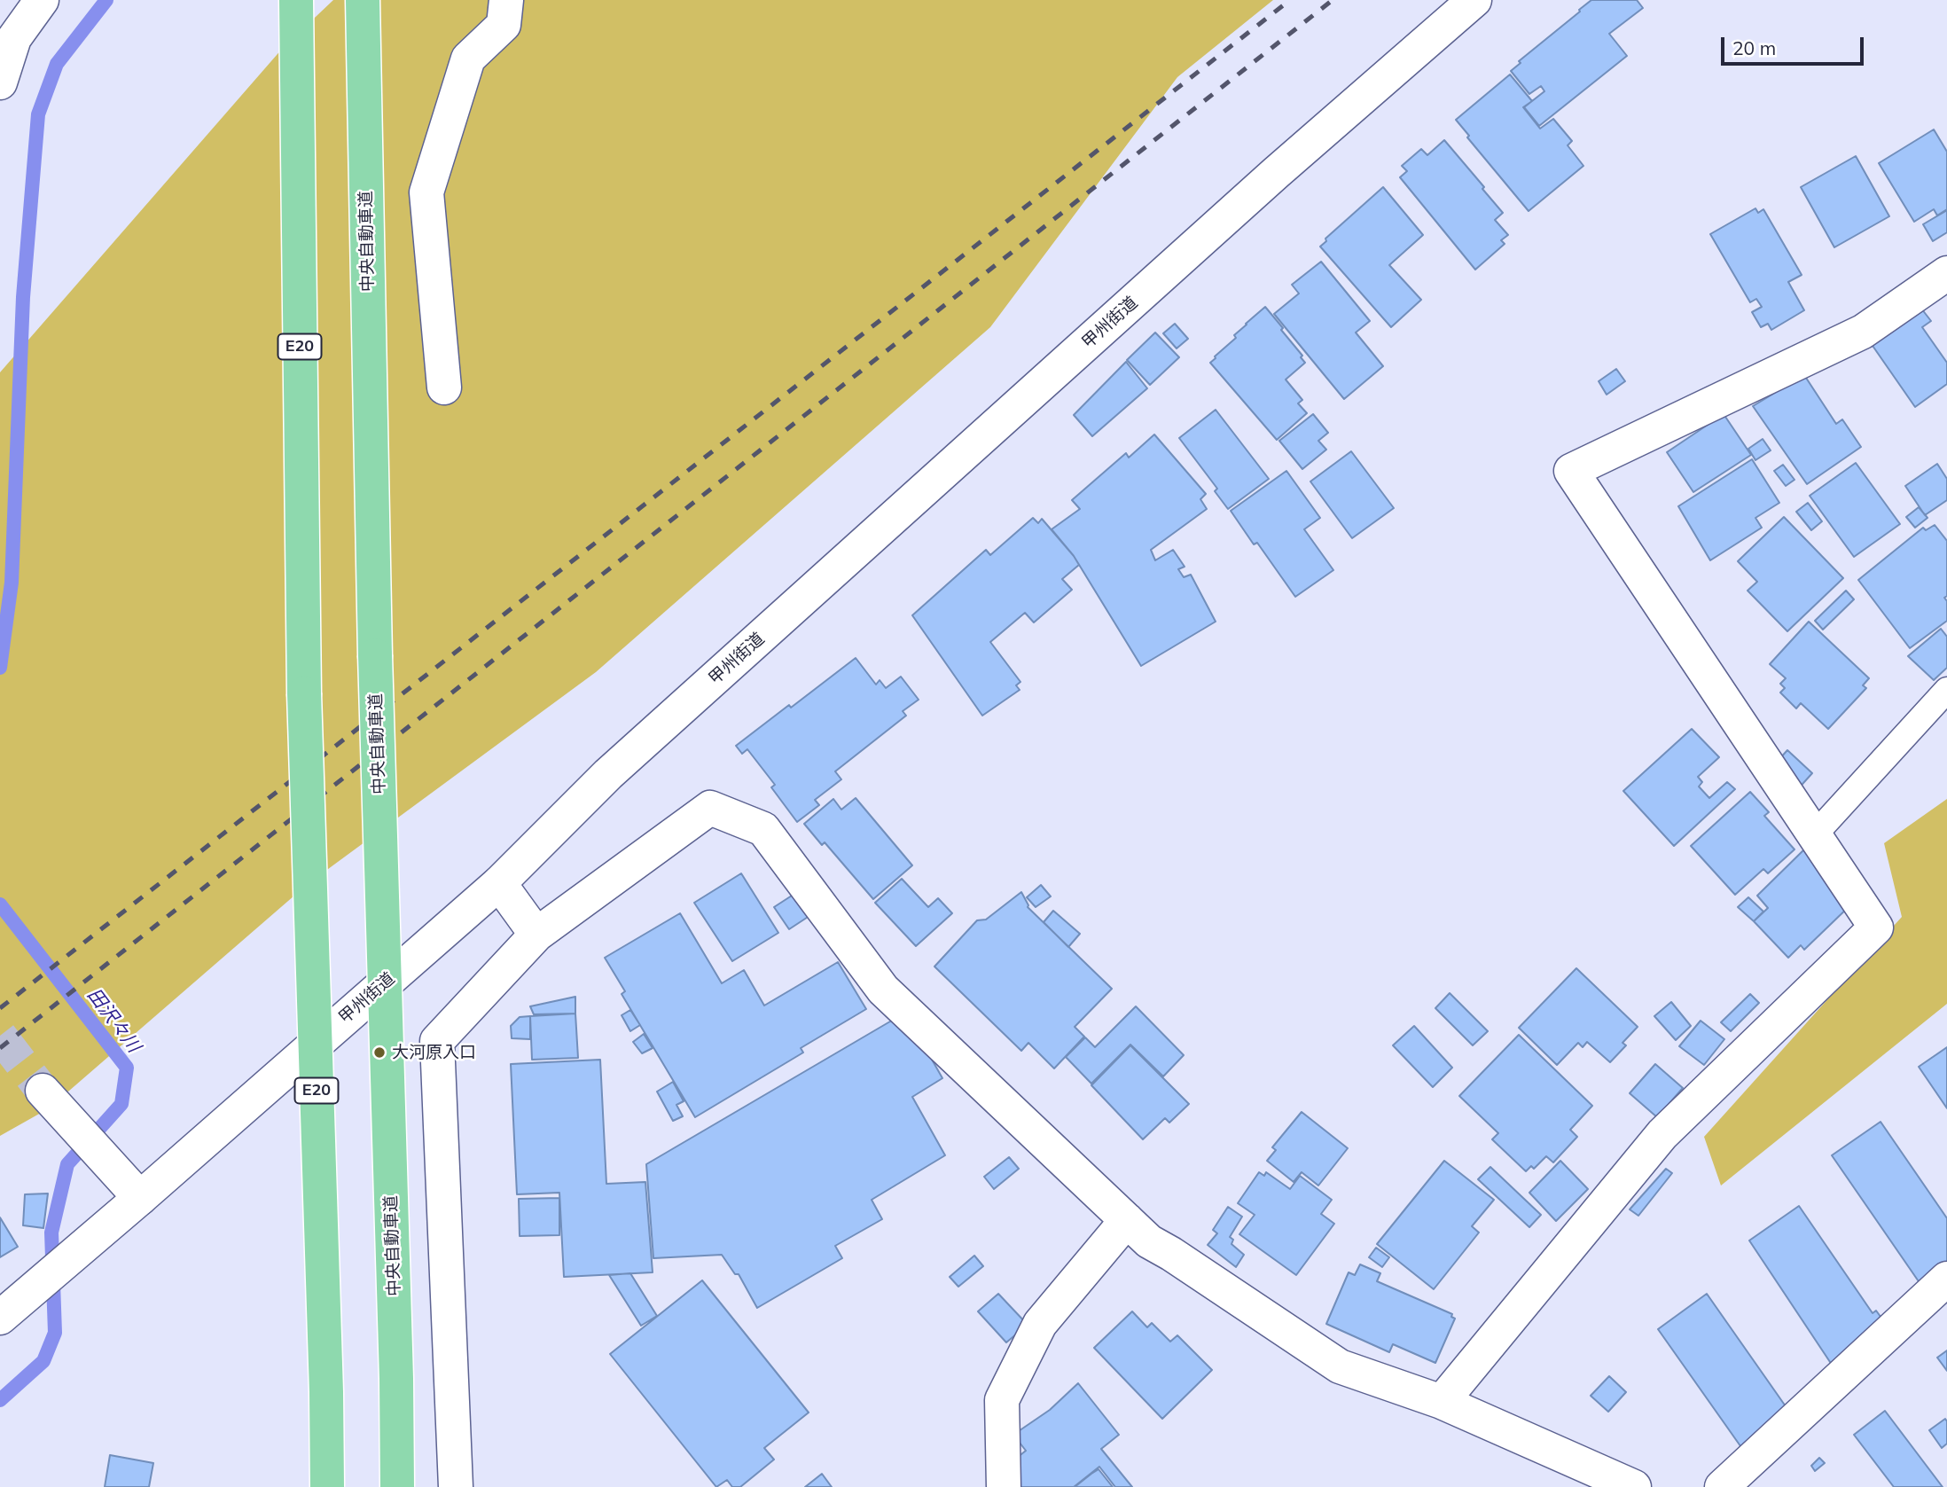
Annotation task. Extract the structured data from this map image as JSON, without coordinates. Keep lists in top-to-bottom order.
{
  "streets": {
    "highway": ["中央自動車道", "E20"],
    "street": ["甲州街道"]
  },
  "water": ["田沢々川"],
  "places": ["大河原入口"],
  "scale_bar": "20 m"
}
